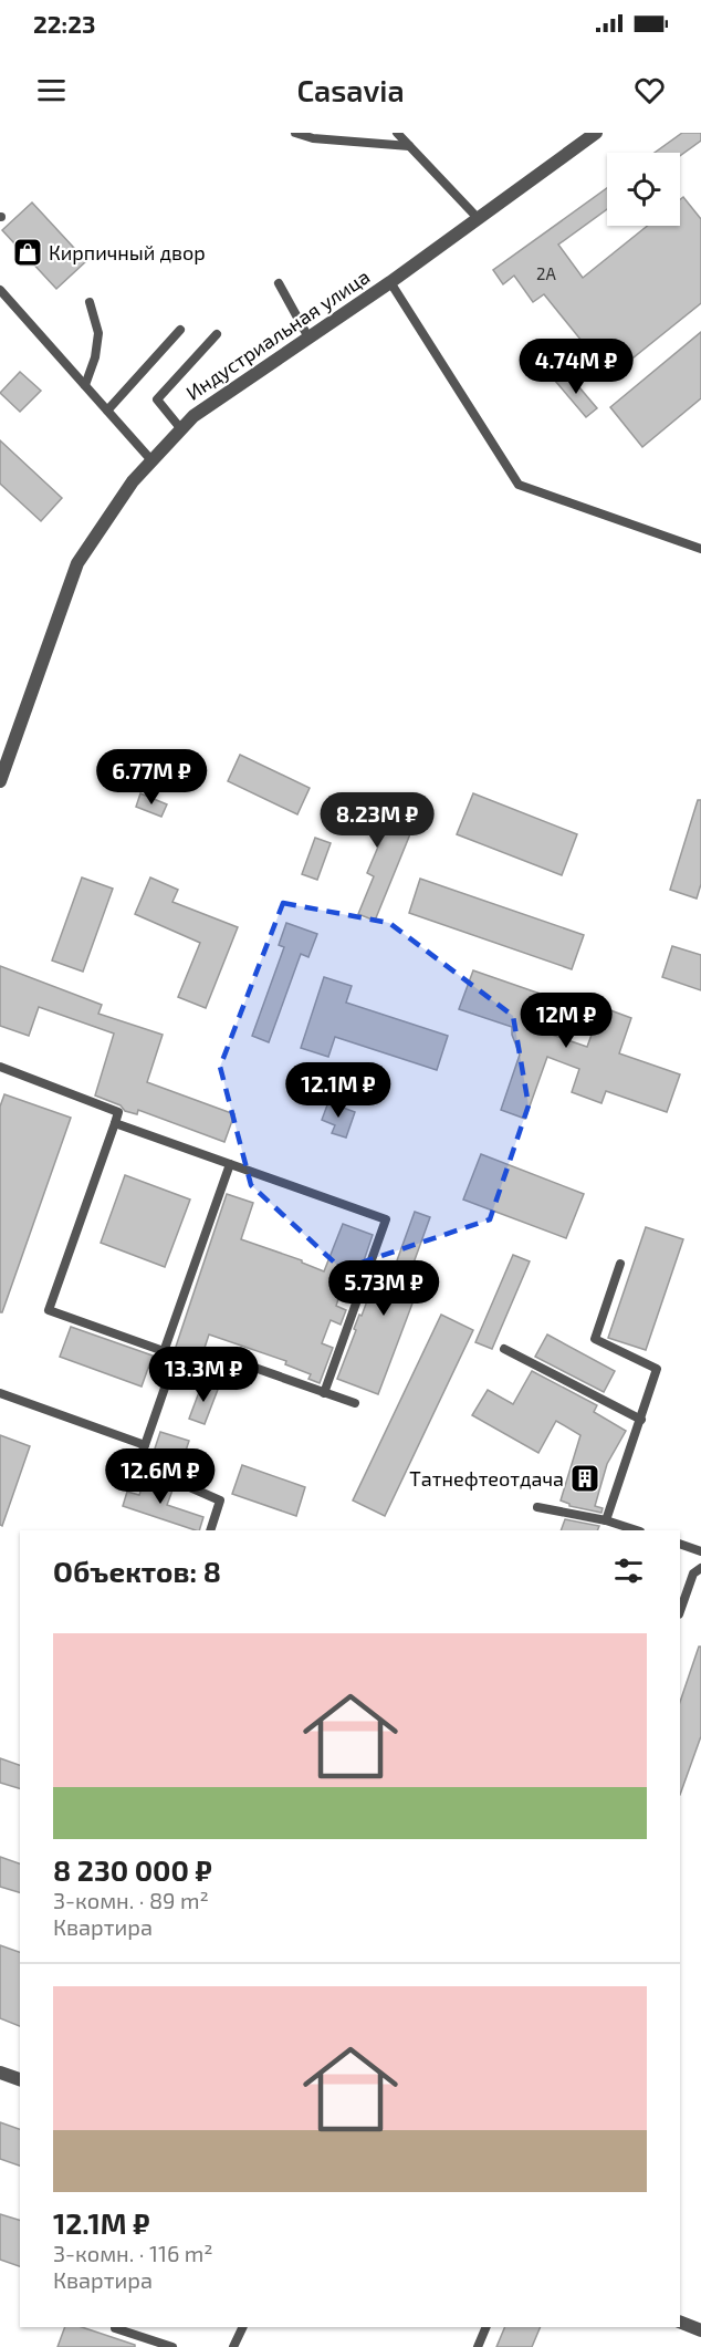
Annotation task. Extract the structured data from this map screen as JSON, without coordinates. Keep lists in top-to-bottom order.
{
  "streets": {
    "street": ["Индустриальная улица"]
  },
  "places": {
    "shop": ["Кирпичный двор"],
    "building": ["Татнефтеотдача"]
  },
  "house_numbers": ["2А"],
  "page": {
    "status": "22:23",
    "header": "Casavia",
    "price": [
      "4.74M ₽",
      "6.77M ₽",
      "8.23M ₽",
      "12M ₽",
      "12.1M ₽",
      "5.73M ₽",
      "13.3M ₽",
      "12.6M ₽"
    ],
    "heading": "Объектов: 8",
    "list": [
      {
        "name": "8 230 000 ₽",
        "note": "3-комн. · 89 m² · Квартира"
      },
      {
        "name": "12.1M ₽",
        "note": "3-комн. · 116 m² · Квартира"
      }
    ]
  }
}
